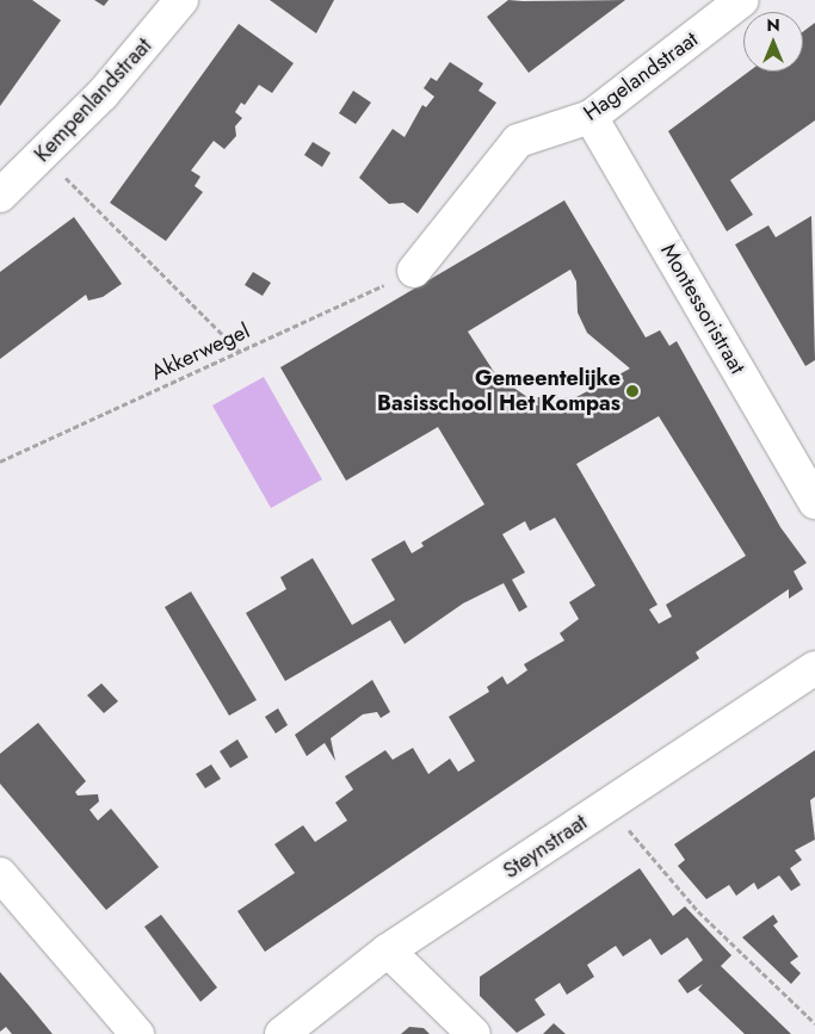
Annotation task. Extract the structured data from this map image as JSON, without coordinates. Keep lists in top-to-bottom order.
{
  "streets": {
    "street": [
      "Hagelandstraat",
      "Kempenlandstraat",
      "Montessoristraat",
      "Steynstraat"
    ],
    "path": ["Akkerwegel"]
  },
  "crossings": [
    ["Hagelandstraat", "Montessoristraat"],
    ["Hagelandstraat", "Akkerwegel"]
  ],
  "places": ["Gemeentelijke Basisschool Het Kompas"],
  "north": "top"
}
